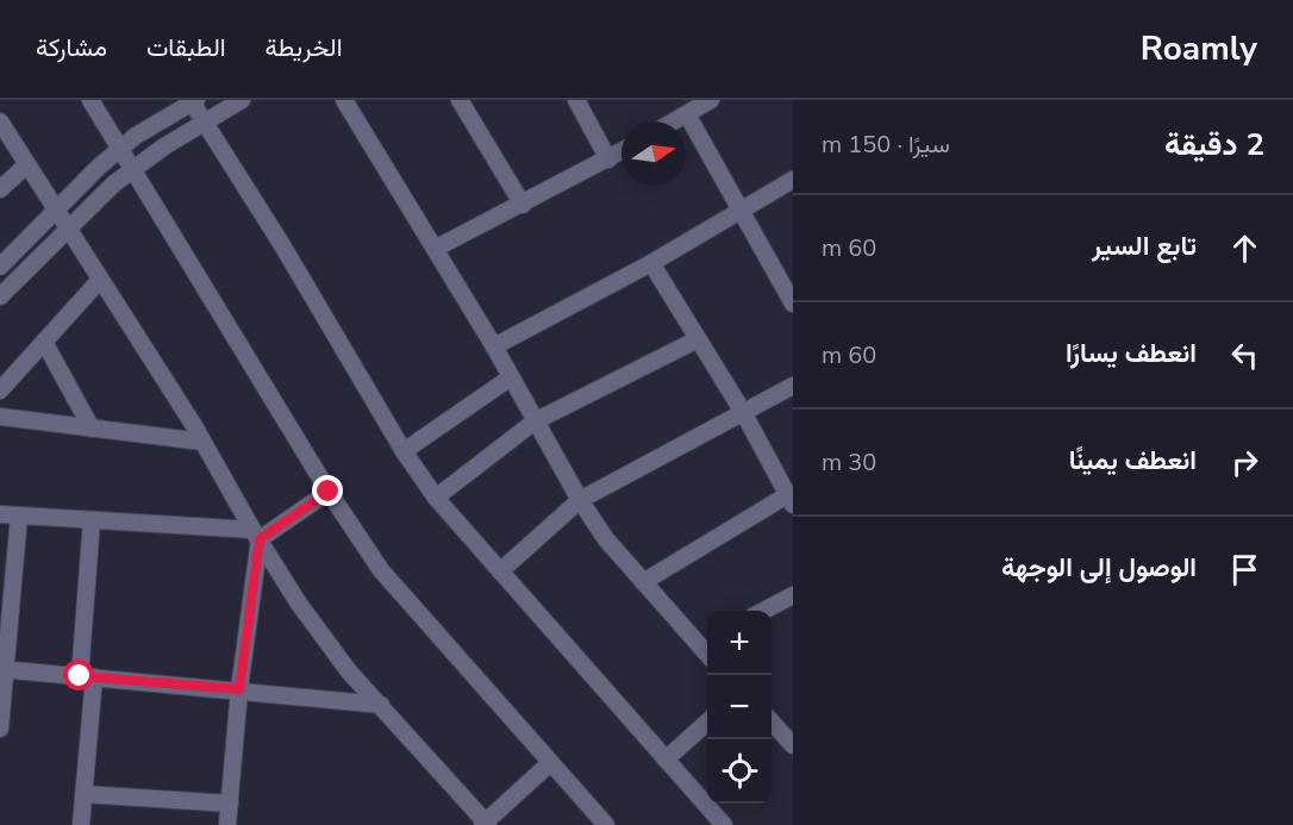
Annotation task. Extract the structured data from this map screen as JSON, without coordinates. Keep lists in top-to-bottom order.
{
  "north": "right",
  "page": {
    "header": "Roamly",
    "nav": ["الخريطة", "الطبقات", "مشاركة"],
    "heading": ["2 دقيقة", "سيرًا · 150 m"],
    "list": [
      ["تابع السير", "60 m"],
      ["انعطف يسارًا", "60 m"],
      ["انعطف يمينًا", "30 m"],
      "الوصول إلى الوجهة"
    ],
    "map_buttons": ["+", "−"]
  }
}
